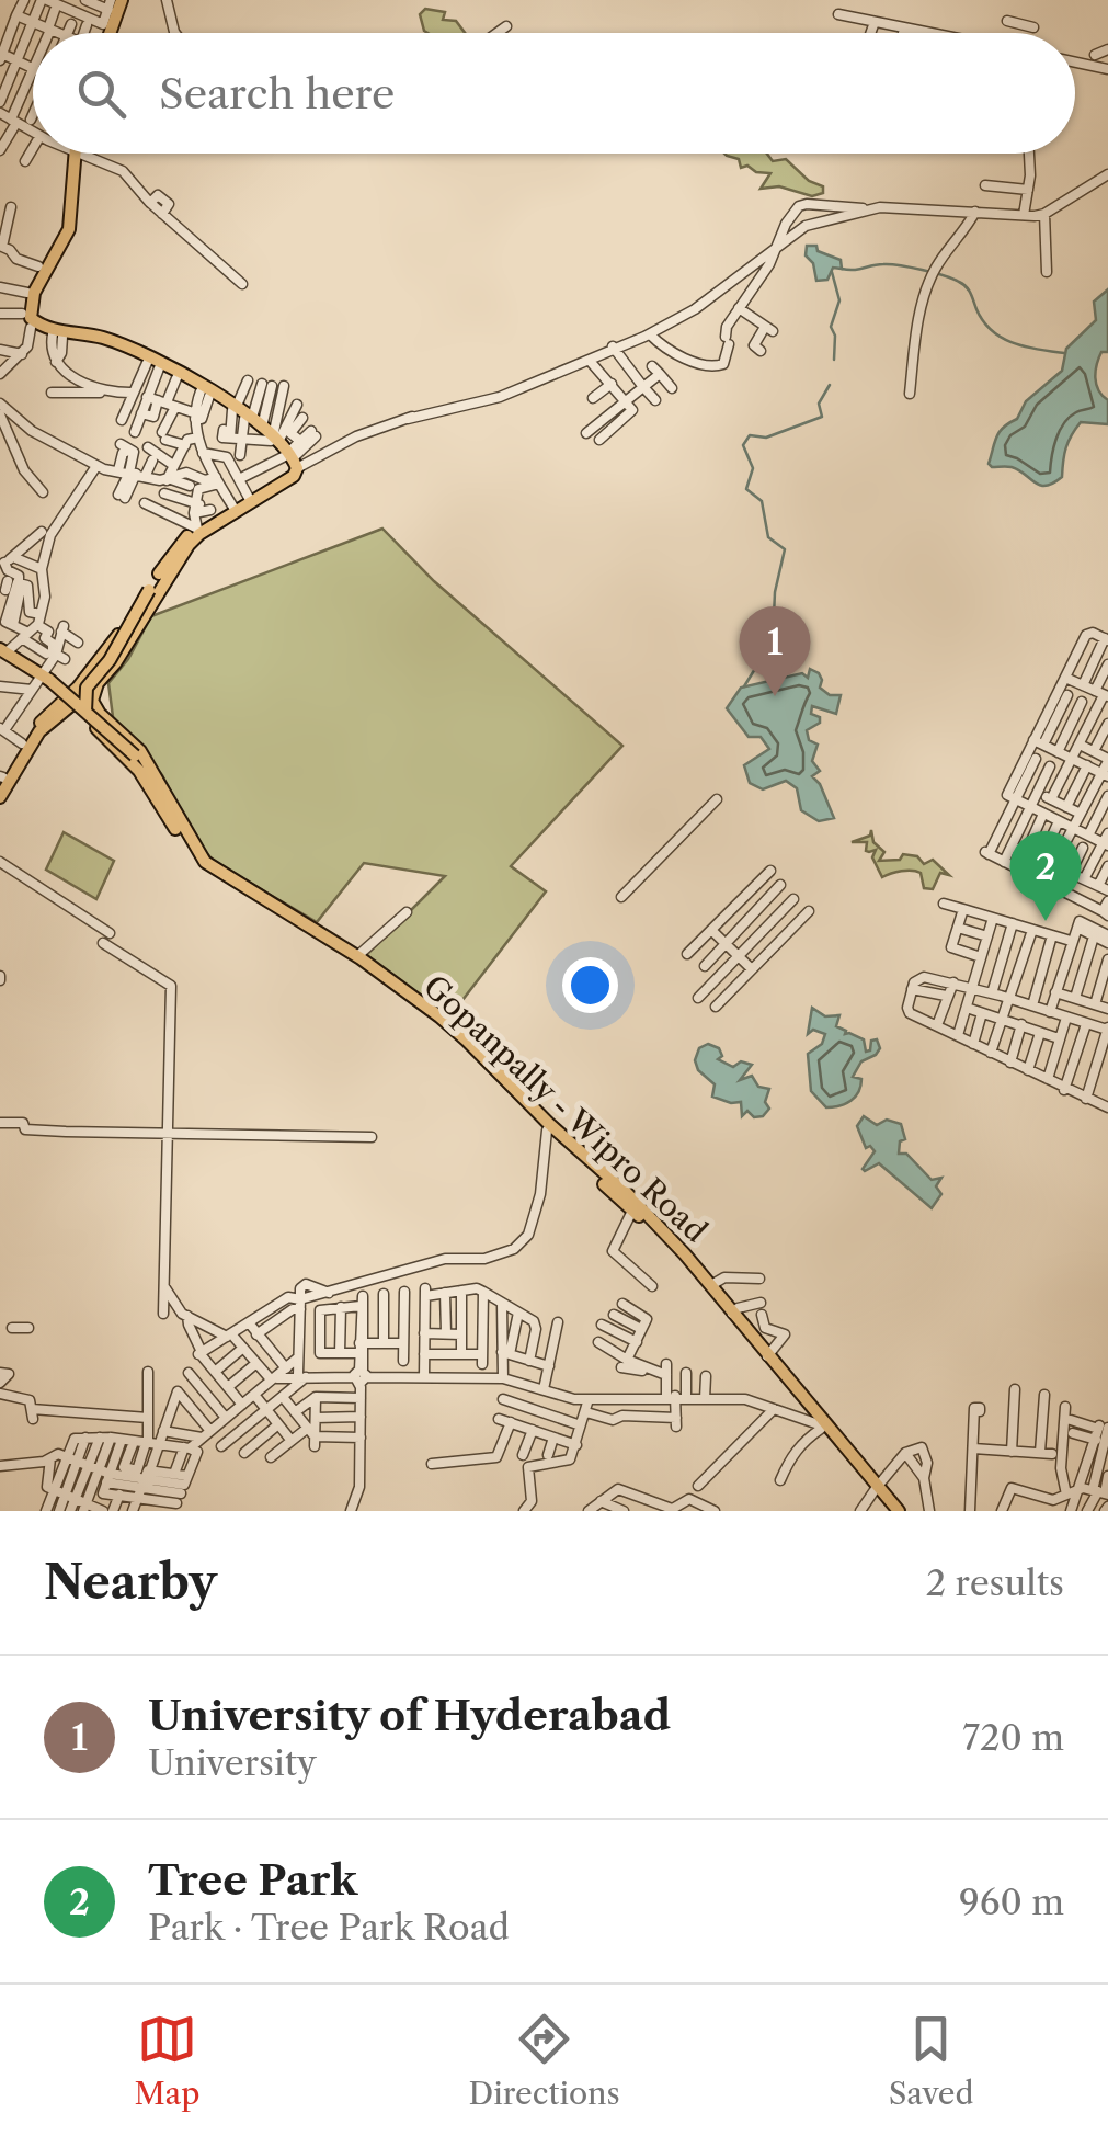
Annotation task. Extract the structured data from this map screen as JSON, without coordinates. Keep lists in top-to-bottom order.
{
  "streets": {
    "main road": ["Gopanpally - Wipro Road"]
  },
  "page": {
    "search": "Search here",
    "pins": ["1", "2"],
    "heading": ["Nearby", "2 results"],
    "list": [
      {
        "mark": "1",
        "name": "University of Hyderabad",
        "note": "University",
        "value": "720 m"
      },
      {
        "mark": "2",
        "name": "Tree Park",
        "note": "Park · Tree Park Road",
        "value": "960 m"
      }
    ],
    "nav": ["Map", "Directions", "Saved"]
  }
}
